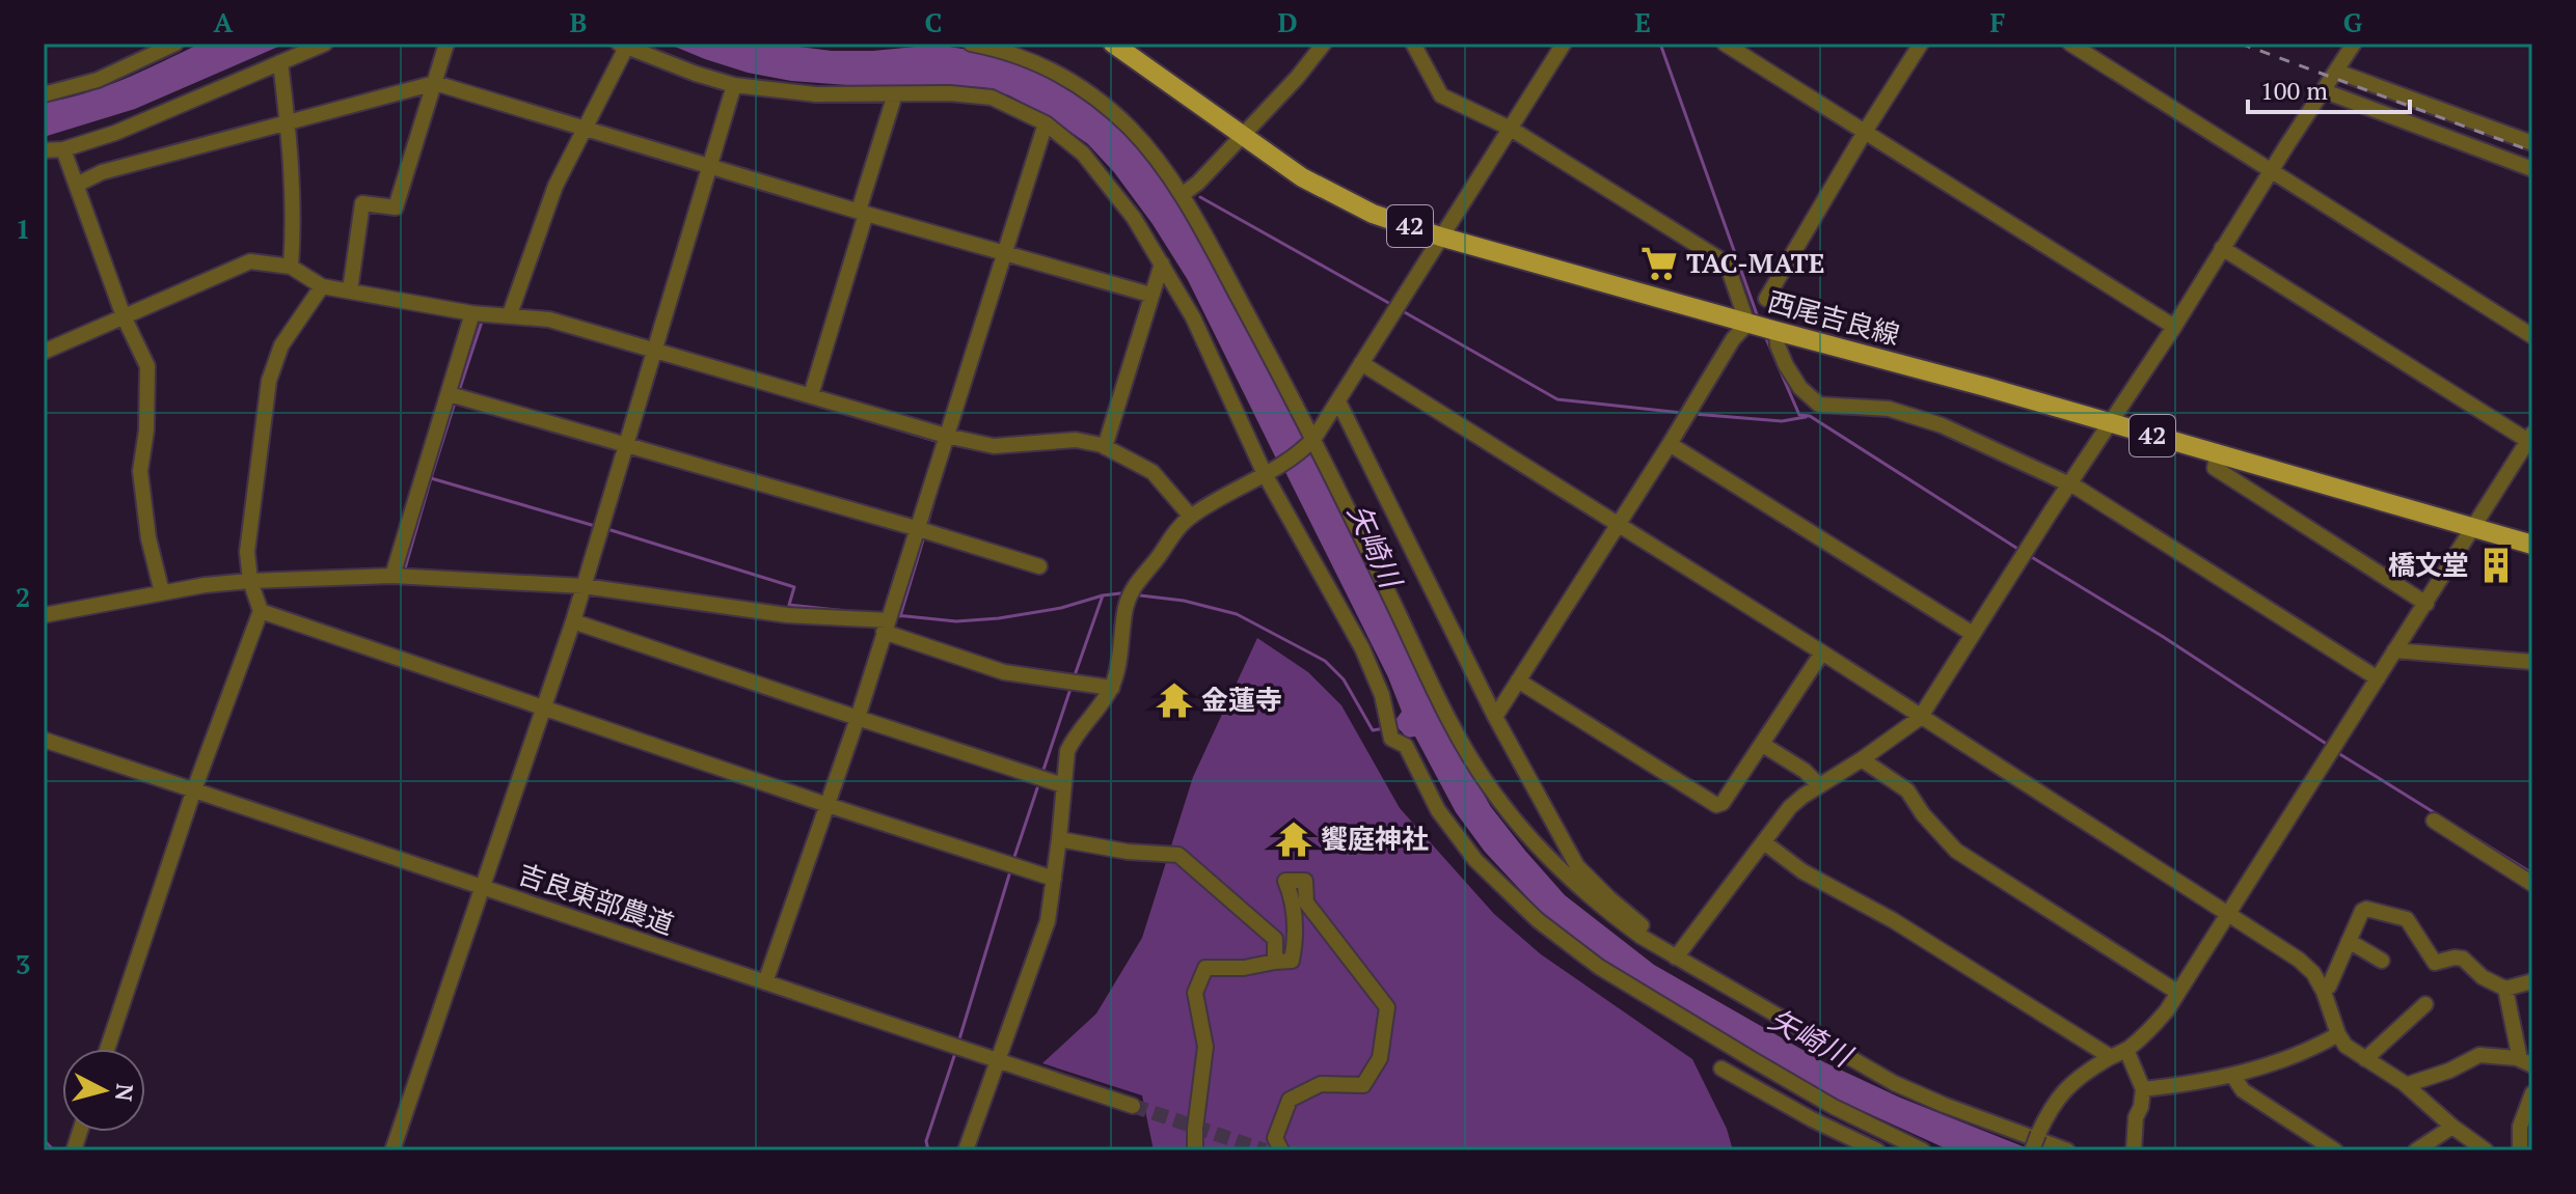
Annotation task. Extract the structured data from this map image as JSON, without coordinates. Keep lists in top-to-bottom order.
{
  "streets": {
    "main road": ["42", "西尾吉良線"],
    "street": ["吉良東部農道"]
  },
  "water": ["矢崎川"],
  "places": {
    "supermarket": ["TAC-MATE"],
    "building": ["橋文堂"],
    "temple": ["金蓮寺", "饗庭神社"]
  },
  "scale_bar": "100 m",
  "north": "right",
  "grid": {
    "columns": [
      "A",
      "B",
      "C",
      "D",
      "E",
      "F",
      "G"
    ],
    "rows": ["1", "2", "3"]
  }
}
